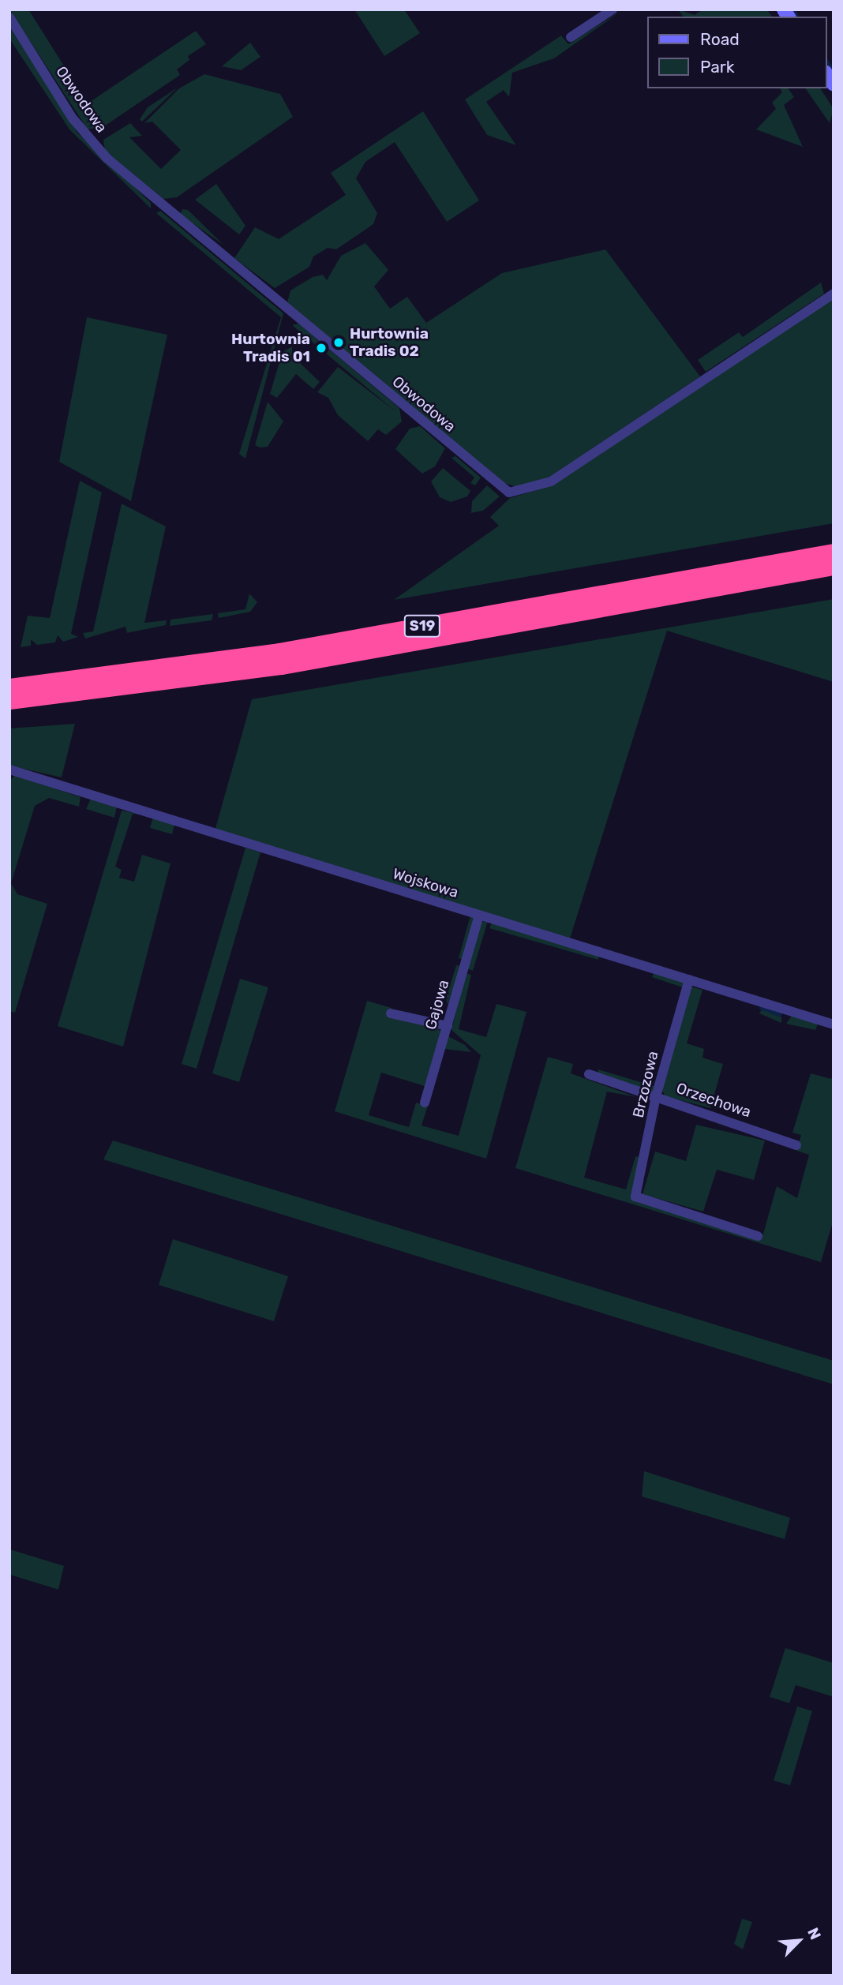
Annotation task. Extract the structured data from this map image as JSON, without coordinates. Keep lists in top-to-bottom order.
{
  "streets": {
    "highway": ["S19"],
    "street": [
      "Obwodowa",
      "Wojskowa",
      "Gajowa",
      "Brzozowa",
      "Orzechowa"
    ]
  },
  "crossings": [
    ["Wojskowa", "Gajowa"],
    ["Wojskowa", "Brzozowa"],
    ["Brzozowa", "Orzechowa"]
  ],
  "places": ["Hurtownia Tradis 02", "Hurtownia Tradis 01"],
  "legend": ["Road", "Park"],
  "north": "top right"
}
